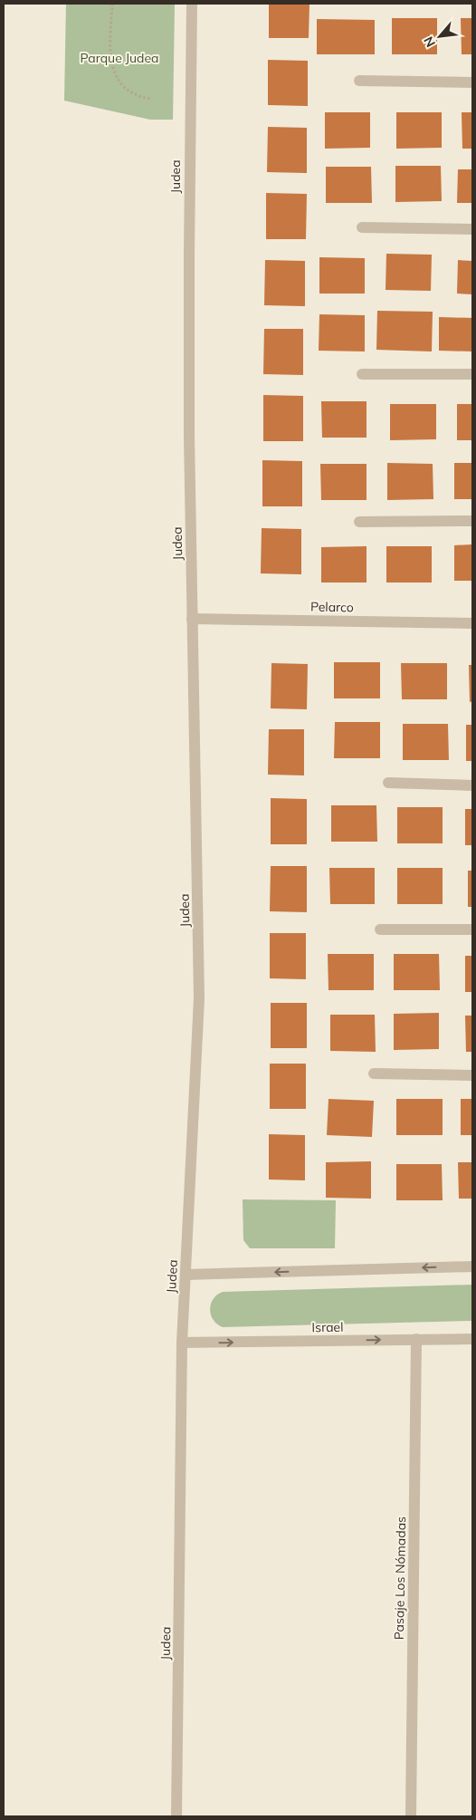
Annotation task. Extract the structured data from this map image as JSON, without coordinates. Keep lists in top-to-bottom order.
{
  "streets": {
    "street": [
      "Judea",
      "Pelarco",
      "Israel",
      "Pasaje Los Nómadas"
    ]
  },
  "crossings": [
    ["Judea", "Pelarco"],
    ["Judea", "Israel"],
    ["Israel", "Pasaje Los Nómadas"]
  ],
  "parks": ["Parque Judea"],
  "north": "bottom left"
}
